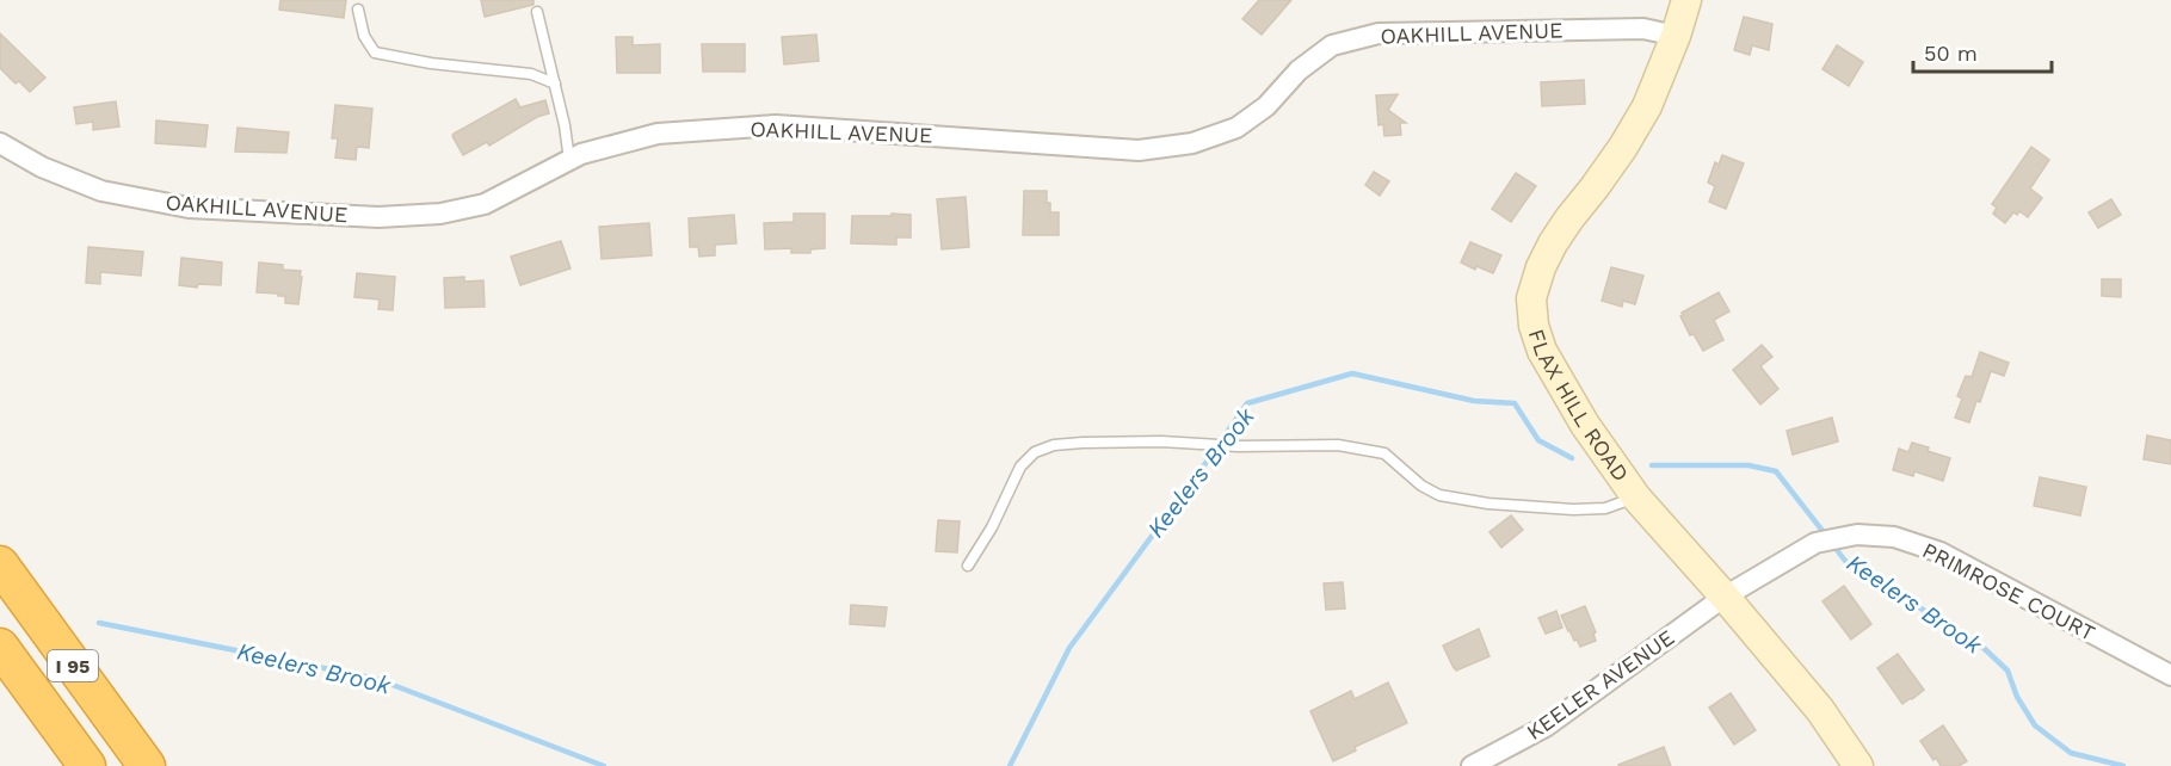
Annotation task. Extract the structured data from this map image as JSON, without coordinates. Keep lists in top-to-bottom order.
{
  "streets": {
    "highway": ["I 95"],
    "main road": ["FLAX HILL ROAD"],
    "street": ["OAKHILL AVENUE", "PRIMROSE COURT", "KEELER AVENUE"]
  },
  "crossings": [
    ["OAKHILL AVENUE", "FLAX HILL ROAD"],
    ["FLAX HILL ROAD", "PRIMROSE COURT"],
    ["FLAX HILL ROAD", "KEELER AVENUE"],
    ["PRIMROSE COURT", "KEELER AVENUE"]
  ],
  "water": ["Keelers Brook"],
  "scale_bar": "50 m"
}
